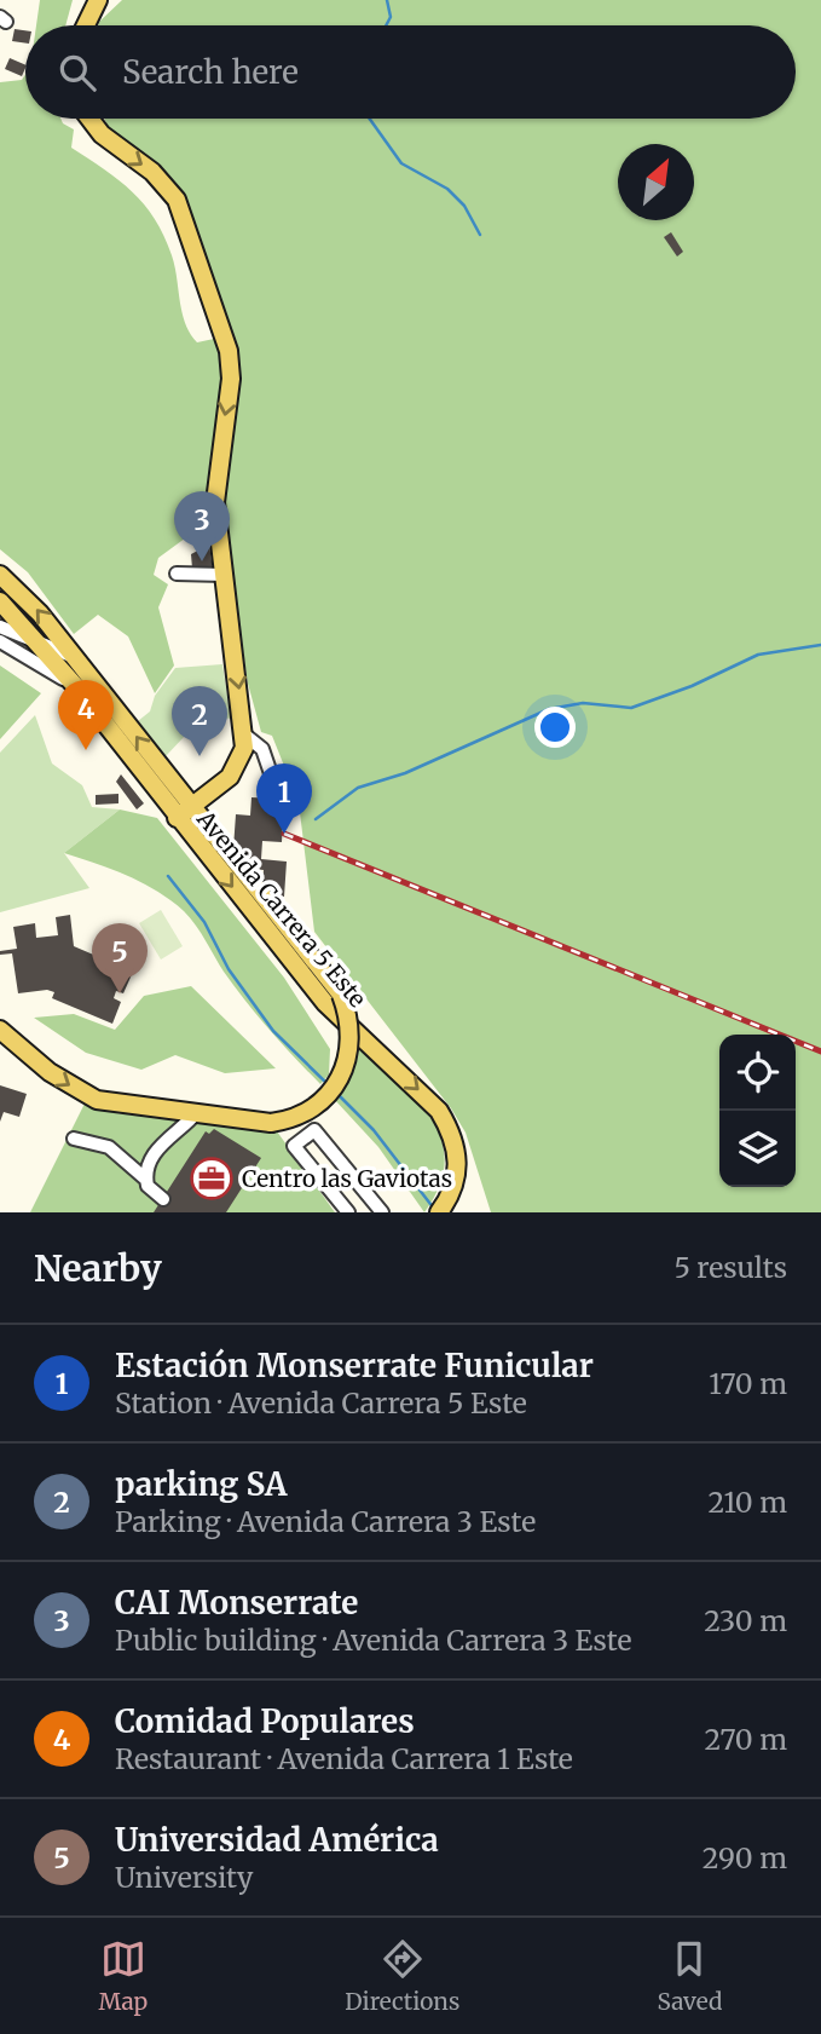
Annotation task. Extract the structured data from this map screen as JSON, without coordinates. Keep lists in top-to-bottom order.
{
  "streets": {
    "main road": ["Avenida Carrera 5 Este"]
  },
  "one_way": ["Avenida Carrera 5 Este"],
  "places": {
    "office": ["Centro las Gaviotas"]
  },
  "north": "top right",
  "page": {
    "search": "Search here",
    "pins": [
      "3",
      "4",
      "2",
      "1",
      "5"
    ],
    "heading": ["Nearby", "5 results"],
    "list": [
      {
        "mark": "1",
        "name": "Estación Monserrate Funicular",
        "note": "Station · Avenida Carrera 5 Este",
        "value": "170 m"
      },
      {
        "mark": "2",
        "name": "parking SA",
        "note": "Parking · Avenida Carrera 3 Este",
        "value": "210 m"
      },
      {
        "mark": "3",
        "name": "CAI Monserrate",
        "note": "Public building · Avenida Carrera 3 Este",
        "value": "230 m"
      },
      {
        "mark": "4",
        "name": "Comidad Populares",
        "note": "Restaurant · Avenida Carrera 1 Este",
        "value": "270 m"
      },
      {
        "mark": "5",
        "name": "Universidad América",
        "note": "University",
        "value": "290 m"
      }
    ],
    "nav": ["Map", "Directions", "Saved"]
  }
}
